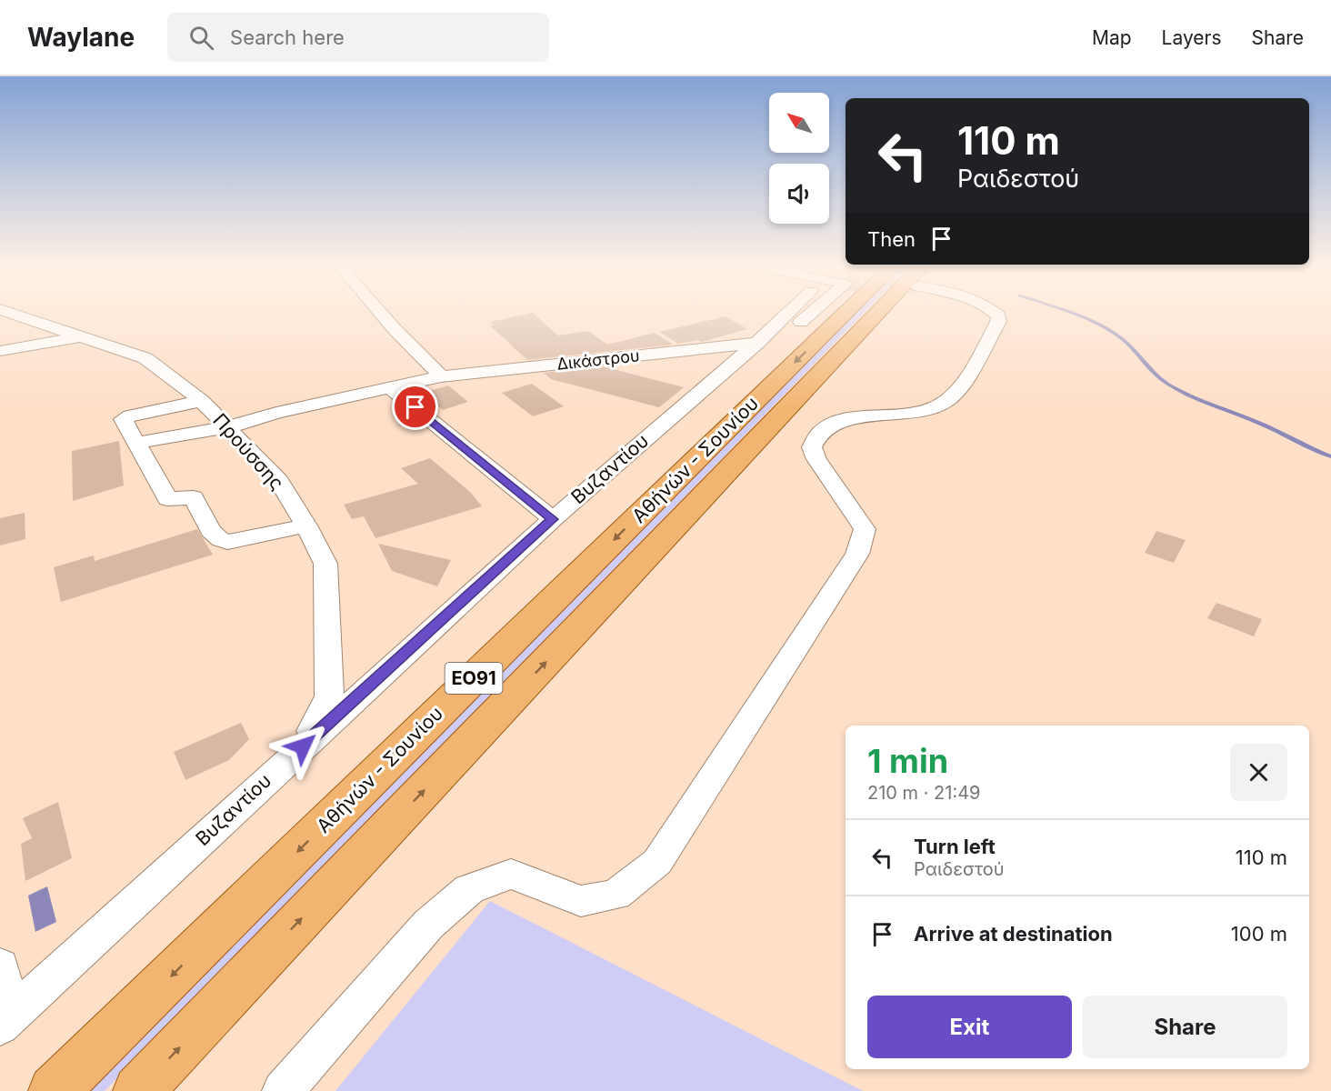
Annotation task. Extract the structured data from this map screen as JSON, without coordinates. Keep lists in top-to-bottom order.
{
  "streets": {
    "main road": ["Αθήνών - Σουνίου", "ΕΟ91"],
    "street": ["Δικάστρου", "Προύσσης", "Βυζαντίου"]
  },
  "crossings": [
    ["Δικάστρου", "Προύσσης"],
    ["Δικάστρου", "Βυζαντίου"],
    ["Προύσσης", "Βυζαντίου"]
  ],
  "north": "top left",
  "page": {
    "header": "Waylane",
    "search": "Search here",
    "nav": ["Map", "Layers", "Share"],
    "turn": ["110 m", "Ραιδεστού"],
    "then": "Then",
    "heading": ["1 min", "210 m · 21:49"],
    "list": [
      {
        "name": "Turn left",
        "note": "Ραιδεστού",
        "value": "110 m"
      },
      {
        "name": "Arrive at destination",
        "value": "100 m"
      }
    ],
    "buttons": ["Exit", "Share"]
  }
}
